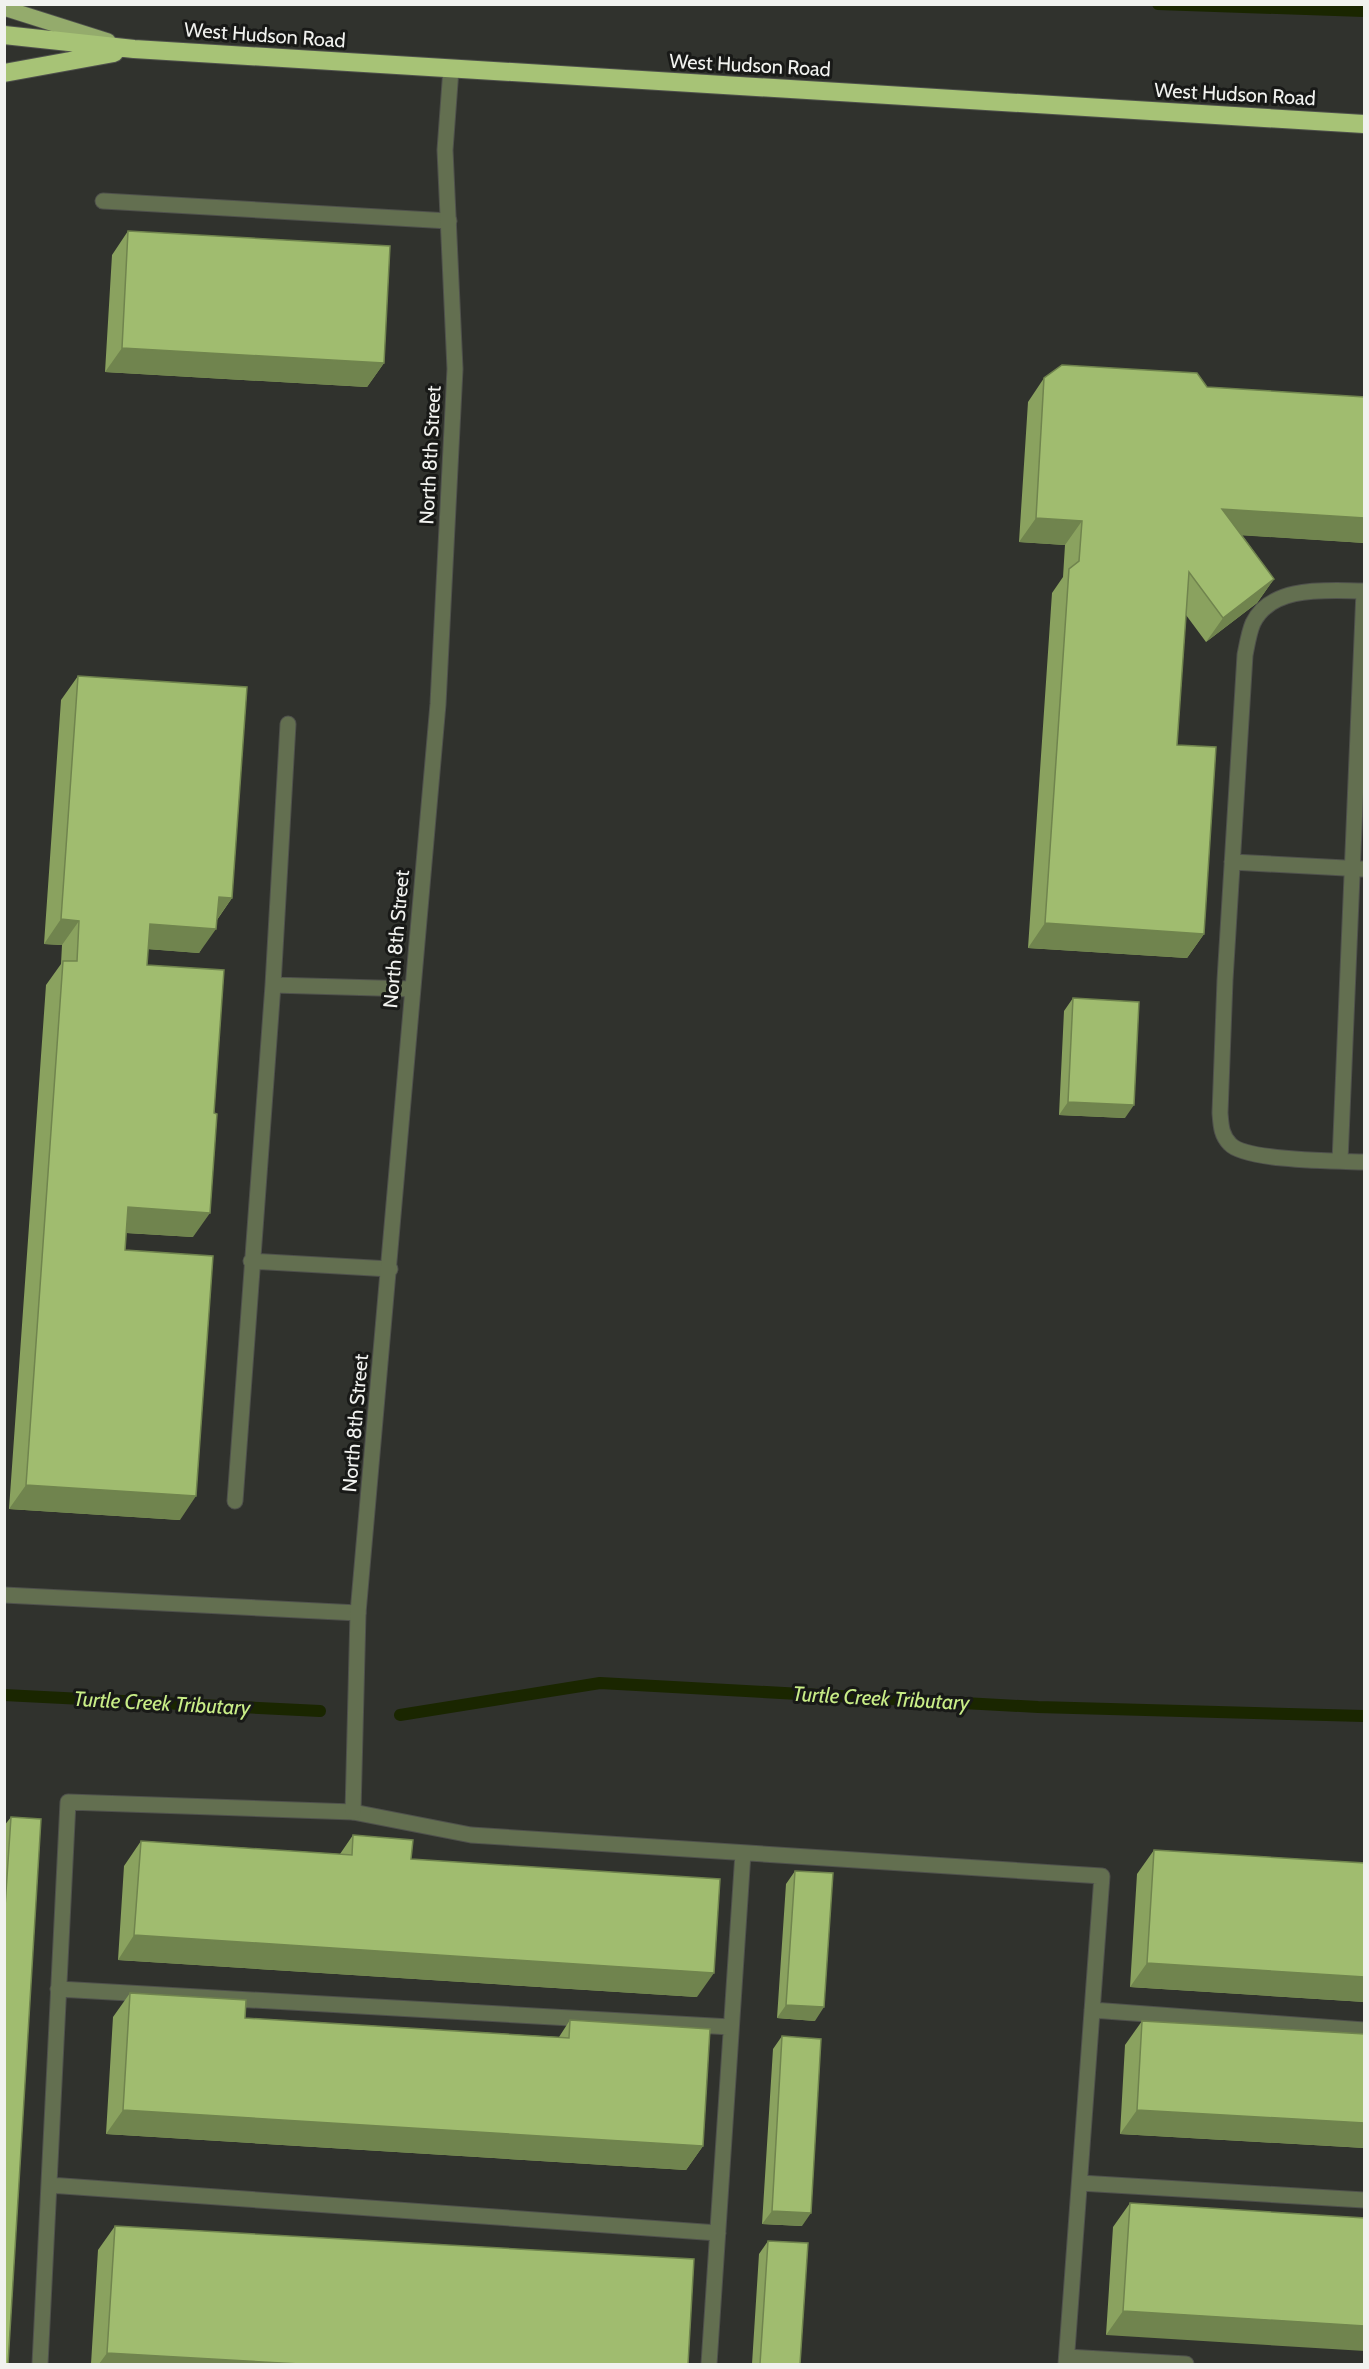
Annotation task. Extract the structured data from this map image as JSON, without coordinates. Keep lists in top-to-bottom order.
{
  "streets": {
    "highway": ["West Hudson Road"],
    "street": ["North 8th Street"]
  },
  "crossings": [
    ["West Hudson Road", "North 8th Street"]
  ],
  "water": ["Turtle Creek Tributary"]
}
